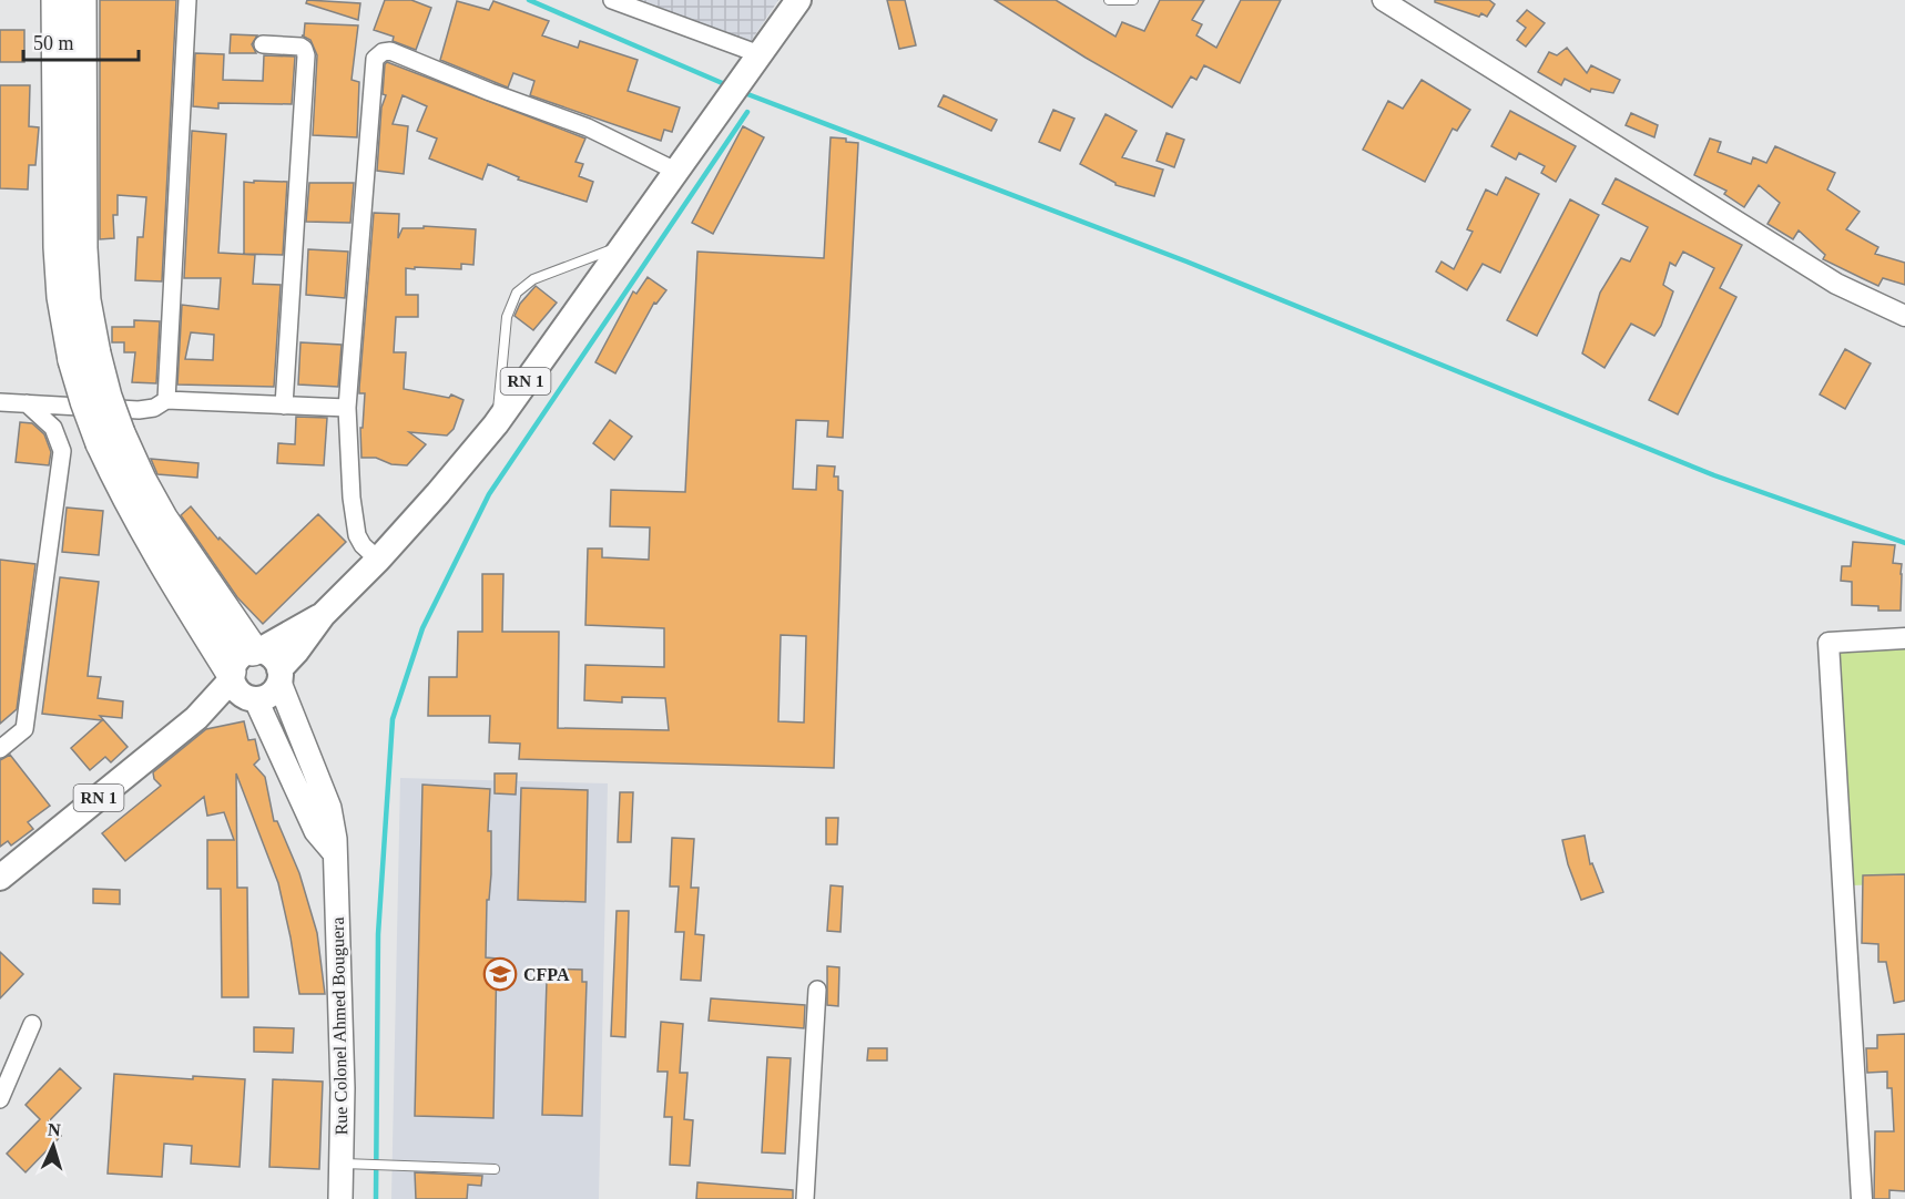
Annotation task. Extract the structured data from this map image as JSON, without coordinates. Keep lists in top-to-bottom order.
{
  "streets": {
    "main road": ["RN 1", "Rue Colonel Ahmed Bouguera"]
  },
  "crossings": [
    ["RN 1", "Rue Colonel Ahmed Bouguera"]
  ],
  "places": {
    "school or university": ["CFPA"]
  },
  "scale_bar": "50 m",
  "north": "top"
}
